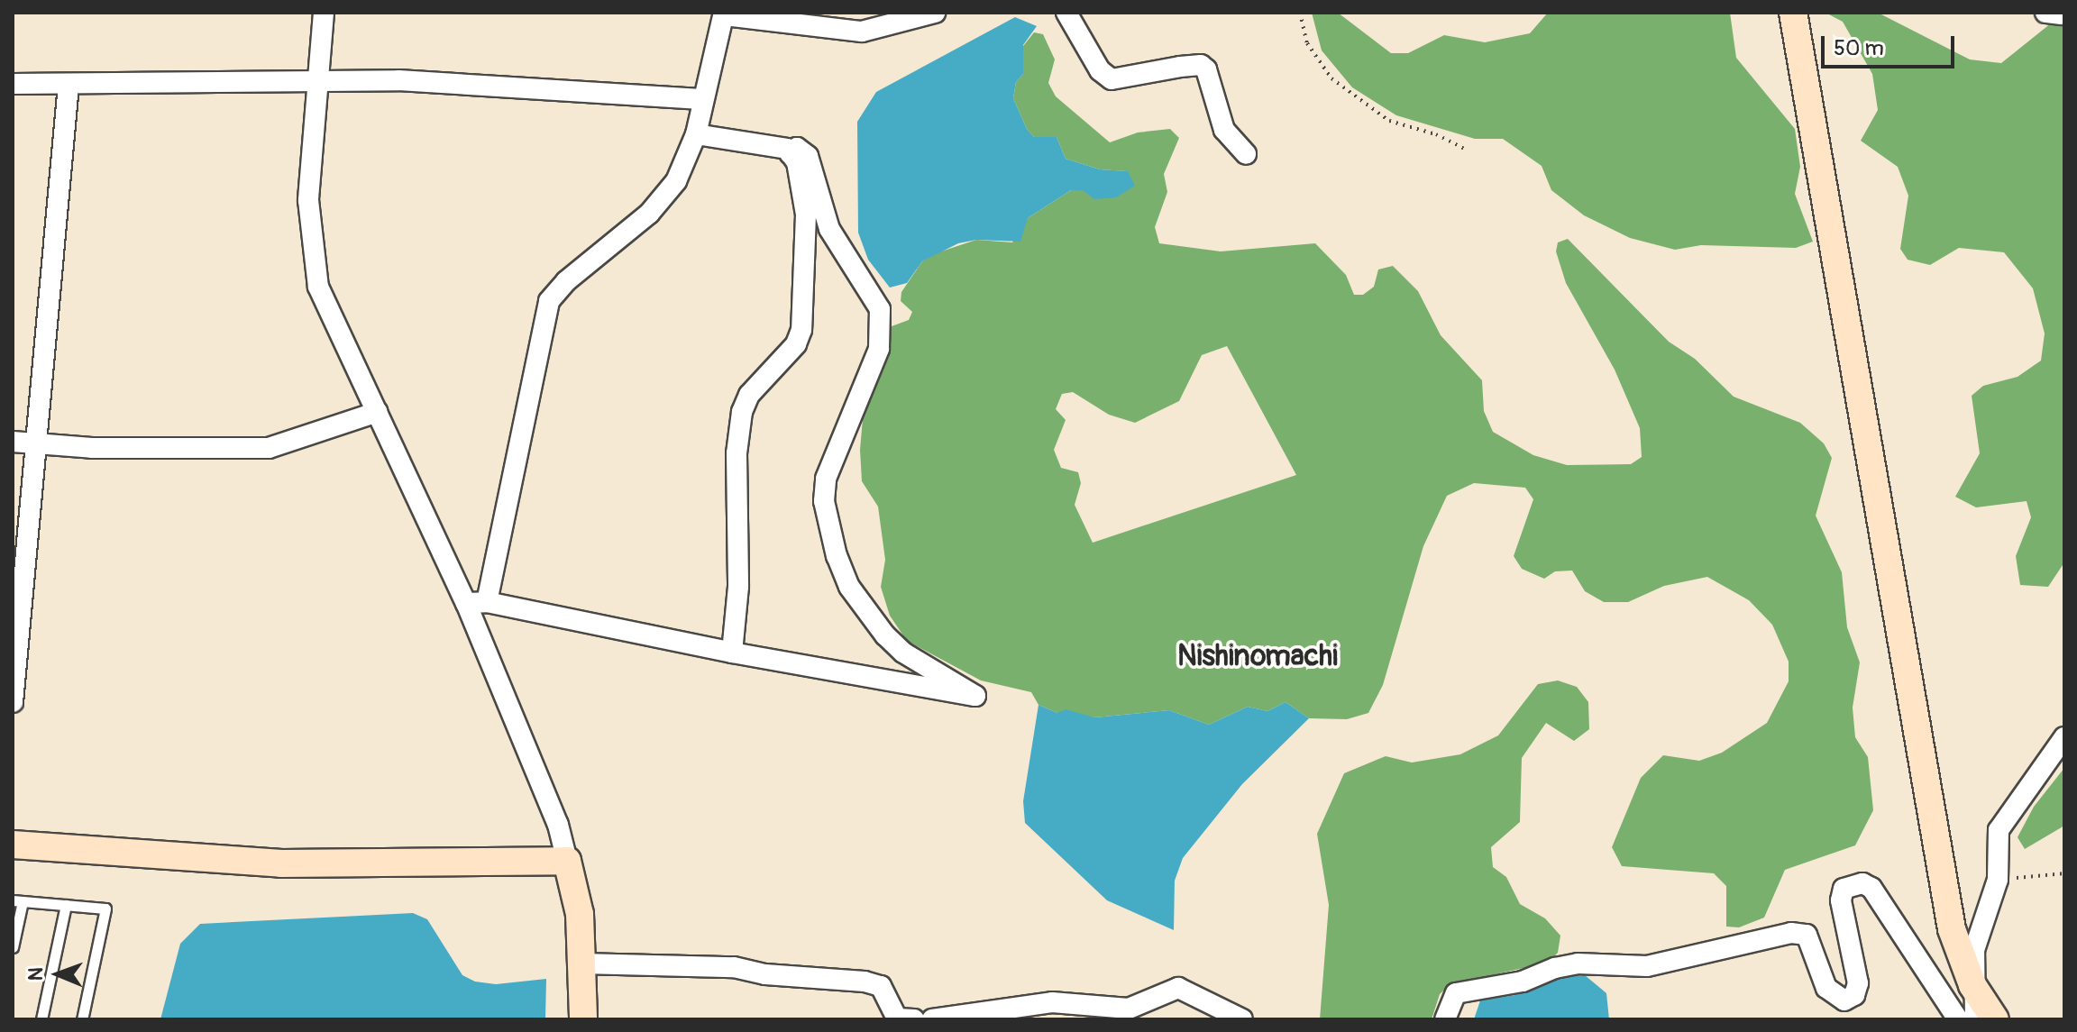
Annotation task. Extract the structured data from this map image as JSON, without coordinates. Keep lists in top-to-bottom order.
{
  "districts": ["Nishinomachi"],
  "scale_bar": "50 m",
  "north": "left"
}
